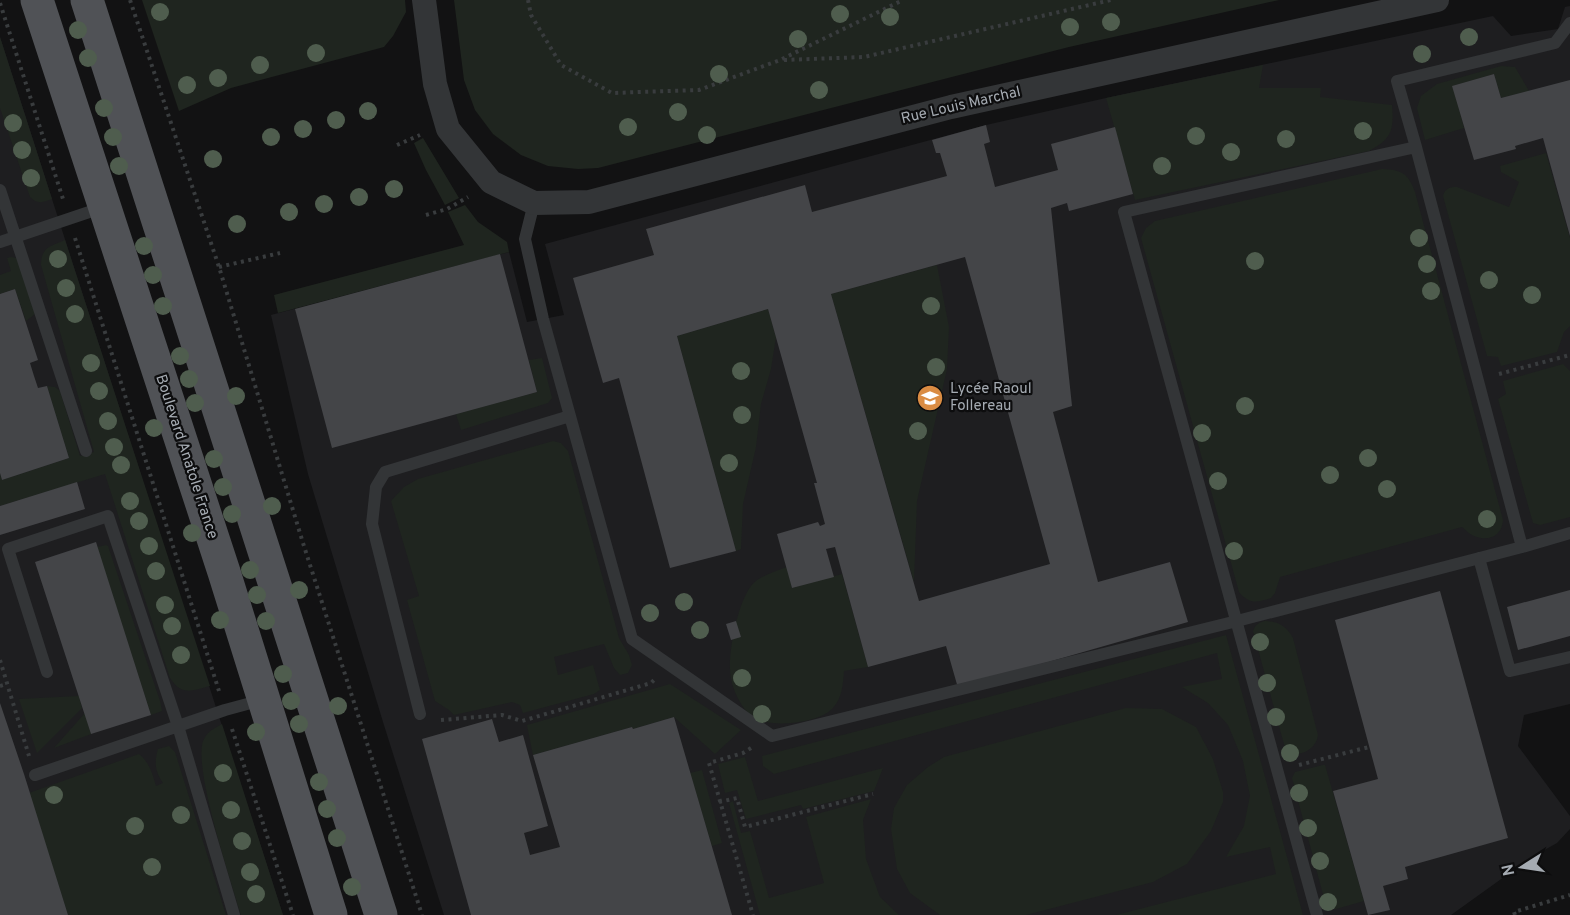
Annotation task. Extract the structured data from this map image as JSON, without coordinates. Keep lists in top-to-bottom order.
{
  "streets": {
    "main road": ["Boulevard Anatole France"],
    "street": ["Rue Louis Marchal"]
  },
  "places": {
    "school or university": ["Lycée Raoul Follereau"]
  },
  "north": "left"
}
